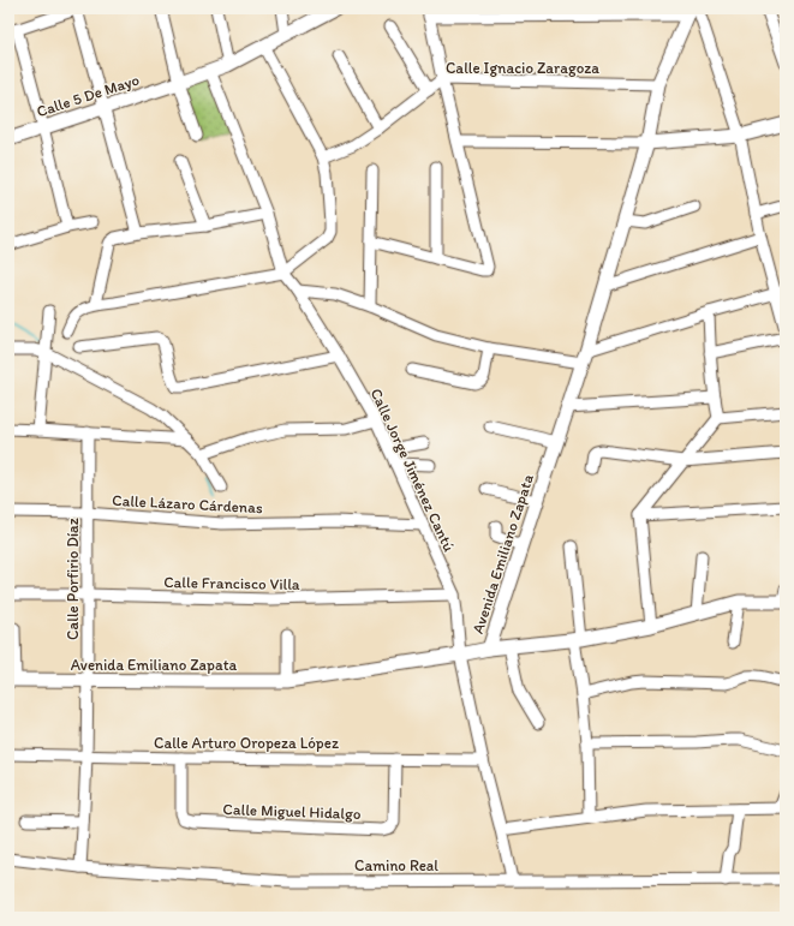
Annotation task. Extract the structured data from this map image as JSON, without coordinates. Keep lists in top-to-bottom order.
{
  "streets": {
    "street": [
      "Calle Ignacio Zaragoza",
      "Calle 5 De Mayo",
      "Calle Jorge Jiménez Cantú",
      "Calle Lázaro Cárdenas",
      "Avenida Emiliano Zapata",
      "Calle Porfirio Díaz",
      "Calle Francisco Villa",
      "Calle Arturo Oropeza López",
      "Calle Miguel Hidalgo",
      "Camino Real"
    ]
  },
  "crossings": [
    ["Calle Ignacio Zaragoza", "Avenida Emiliano Zapata"],
    ["Calle 5 De Mayo", "Calle Jorge Jiménez Cantú"],
    ["Calle Jorge Jiménez Cantú", "Calle Lázaro Cárdenas"],
    ["Calle Jorge Jiménez Cantú", "Avenida Emiliano Zapata"],
    ["Calle Jorge Jiménez Cantú", "Calle Francisco Villa"],
    ["Calle Jorge Jiménez Cantú", "Calle Arturo Oropeza López"],
    ["Calle Jorge Jiménez Cantú", "Camino Real"],
    ["Calle Lázaro Cárdenas", "Calle Porfirio Díaz"],
    ["Avenida Emiliano Zapata", "Calle Porfirio Díaz"],
    ["Calle Porfirio Díaz", "Calle Francisco Villa"],
    ["Calle Porfirio Díaz", "Calle Arturo Oropeza López"],
    ["Calle Porfirio Díaz", "Camino Real"],
    ["Calle Arturo Oropeza López", "Calle Miguel Hidalgo"]
  ]
}
